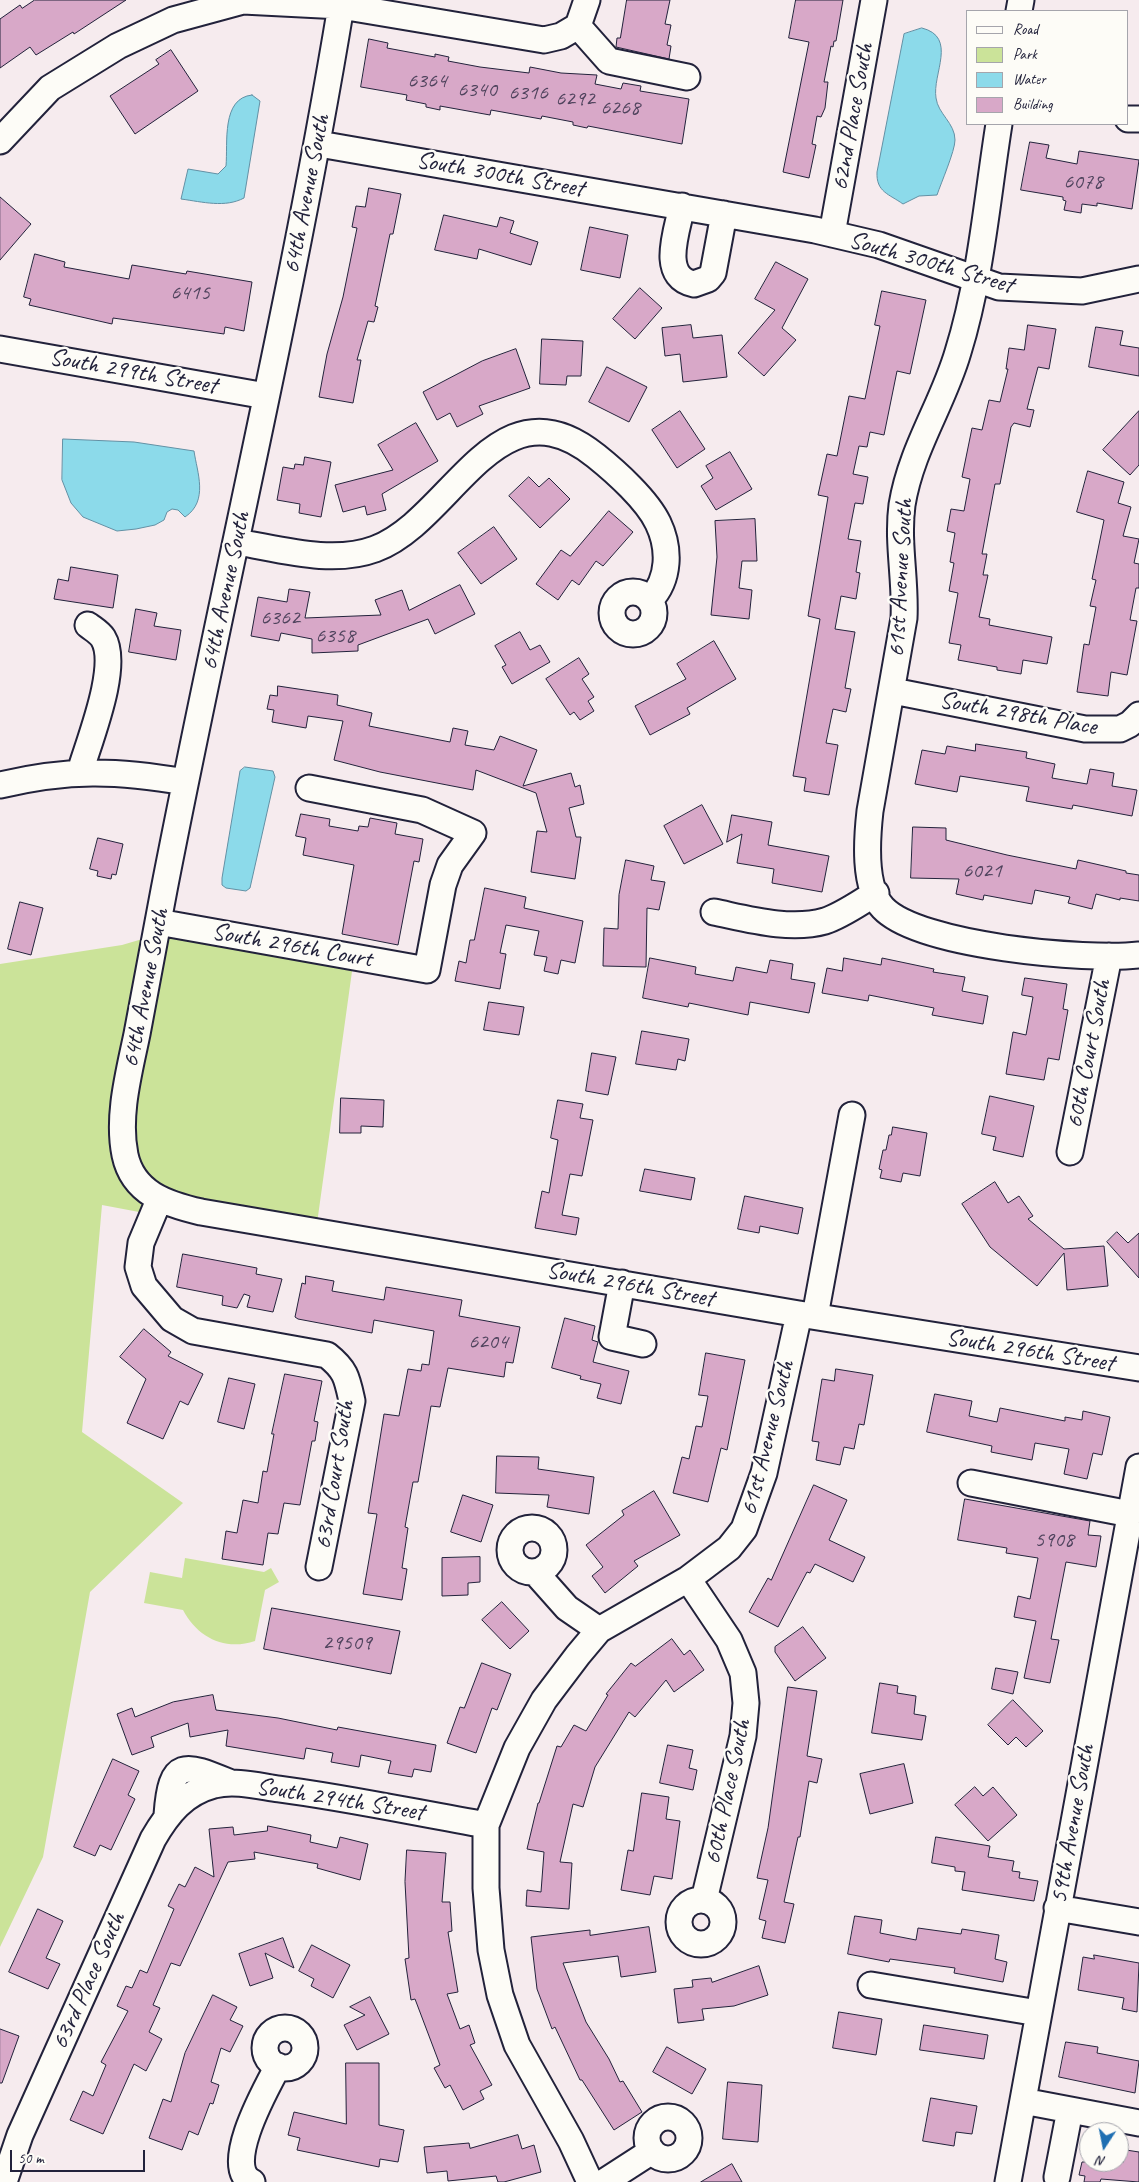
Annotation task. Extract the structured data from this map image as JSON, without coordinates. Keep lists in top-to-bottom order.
{
  "streets": {
    "street": [
      "62nd Place South",
      "South 300th Street",
      "64th Avenue South",
      "South 299th Street",
      "61st Avenue South",
      "South 298th Place",
      "South 296th Court",
      "60th Court South",
      "South 296th Street",
      "63rd Court South",
      "60th Place South",
      "South 294th Street",
      "59th Avenue South",
      "63rd Place South"
    ]
  },
  "crossings": [
    ["62nd Place South", "South 300th Street"],
    ["South 300th Street", "64th Avenue South"],
    ["South 300th Street", "61st Avenue South"],
    ["64th Avenue South", "South 299th Street"],
    ["64th Avenue South", "South 296th Court"],
    ["64th Avenue South", "South 296th Street"],
    ["61st Avenue South", "South 298th Place"],
    ["61st Avenue South", "60th Court South"],
    ["61st Avenue South", "South 296th Street"],
    ["61st Avenue South", "60th Place South"],
    ["61st Avenue South", "South 294th Street"],
    ["South 296th Street", "63rd Court South"],
    ["South 294th Street", "63rd Place South"]
  ],
  "house_numbers": [
    "6364",
    "6340",
    "6316",
    "6292",
    "6268",
    "6078",
    "6415",
    "6362",
    "6358",
    "6021",
    "6204",
    "5908",
    "29509"
  ],
  "legend": [
    "Road",
    "Park",
    "Water",
    "Building"
  ],
  "scale_bar": "50 m",
  "north": "bottom"
}
